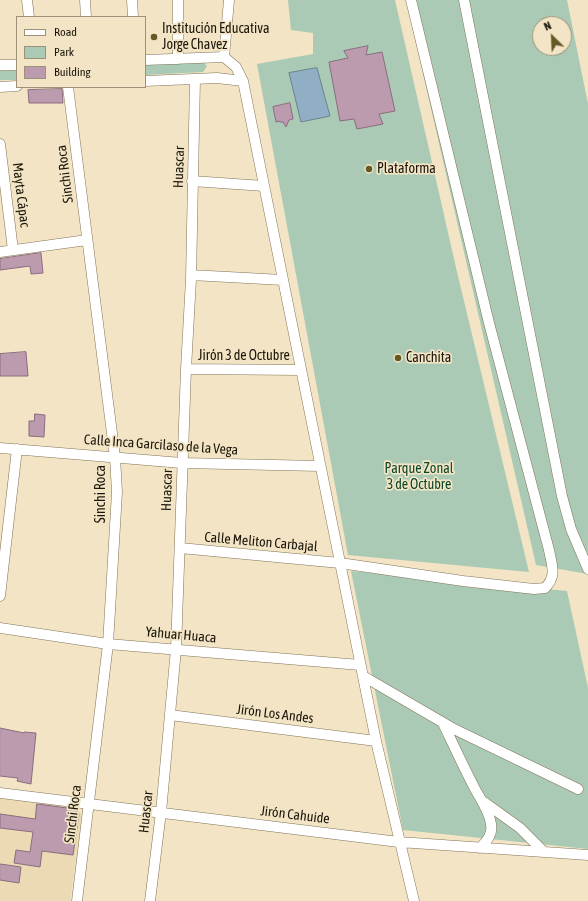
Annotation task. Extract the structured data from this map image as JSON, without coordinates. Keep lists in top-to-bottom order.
{
  "streets": {
    "street": [
      "Huascar",
      "Sinchi Roca",
      "Mayta Cápac",
      "Jirón 3 de Octubre",
      "Calle Inca Garcilaso de la Vega",
      "Calle Meliton Carbajal",
      "Yahuar Huaca",
      "Jirón Los Andes",
      "Jirón Cahuide"
    ]
  },
  "crossings": [
    ["Huascar", "Jirón 3 de Octubre"],
    ["Huascar", "Calle Inca Garcilaso de la Vega"],
    ["Huascar", "Calle Meliton Carbajal"],
    ["Huascar", "Yahuar Huaca"],
    ["Huascar", "Jirón Los Andes"],
    ["Huascar", "Jirón Cahuide"],
    ["Sinchi Roca", "Calle Inca Garcilaso de la Vega"],
    ["Sinchi Roca", "Yahuar Huaca"],
    ["Sinchi Roca", "Jirón Cahuide"]
  ],
  "parks": ["Parque Zonal 3 de Octubre"],
  "places": ["Institución Educativa Jorge Chavez", "Plataforma", "Canchita"],
  "legend": ["Road", "Park", "Building"],
  "north": "top left"
}
